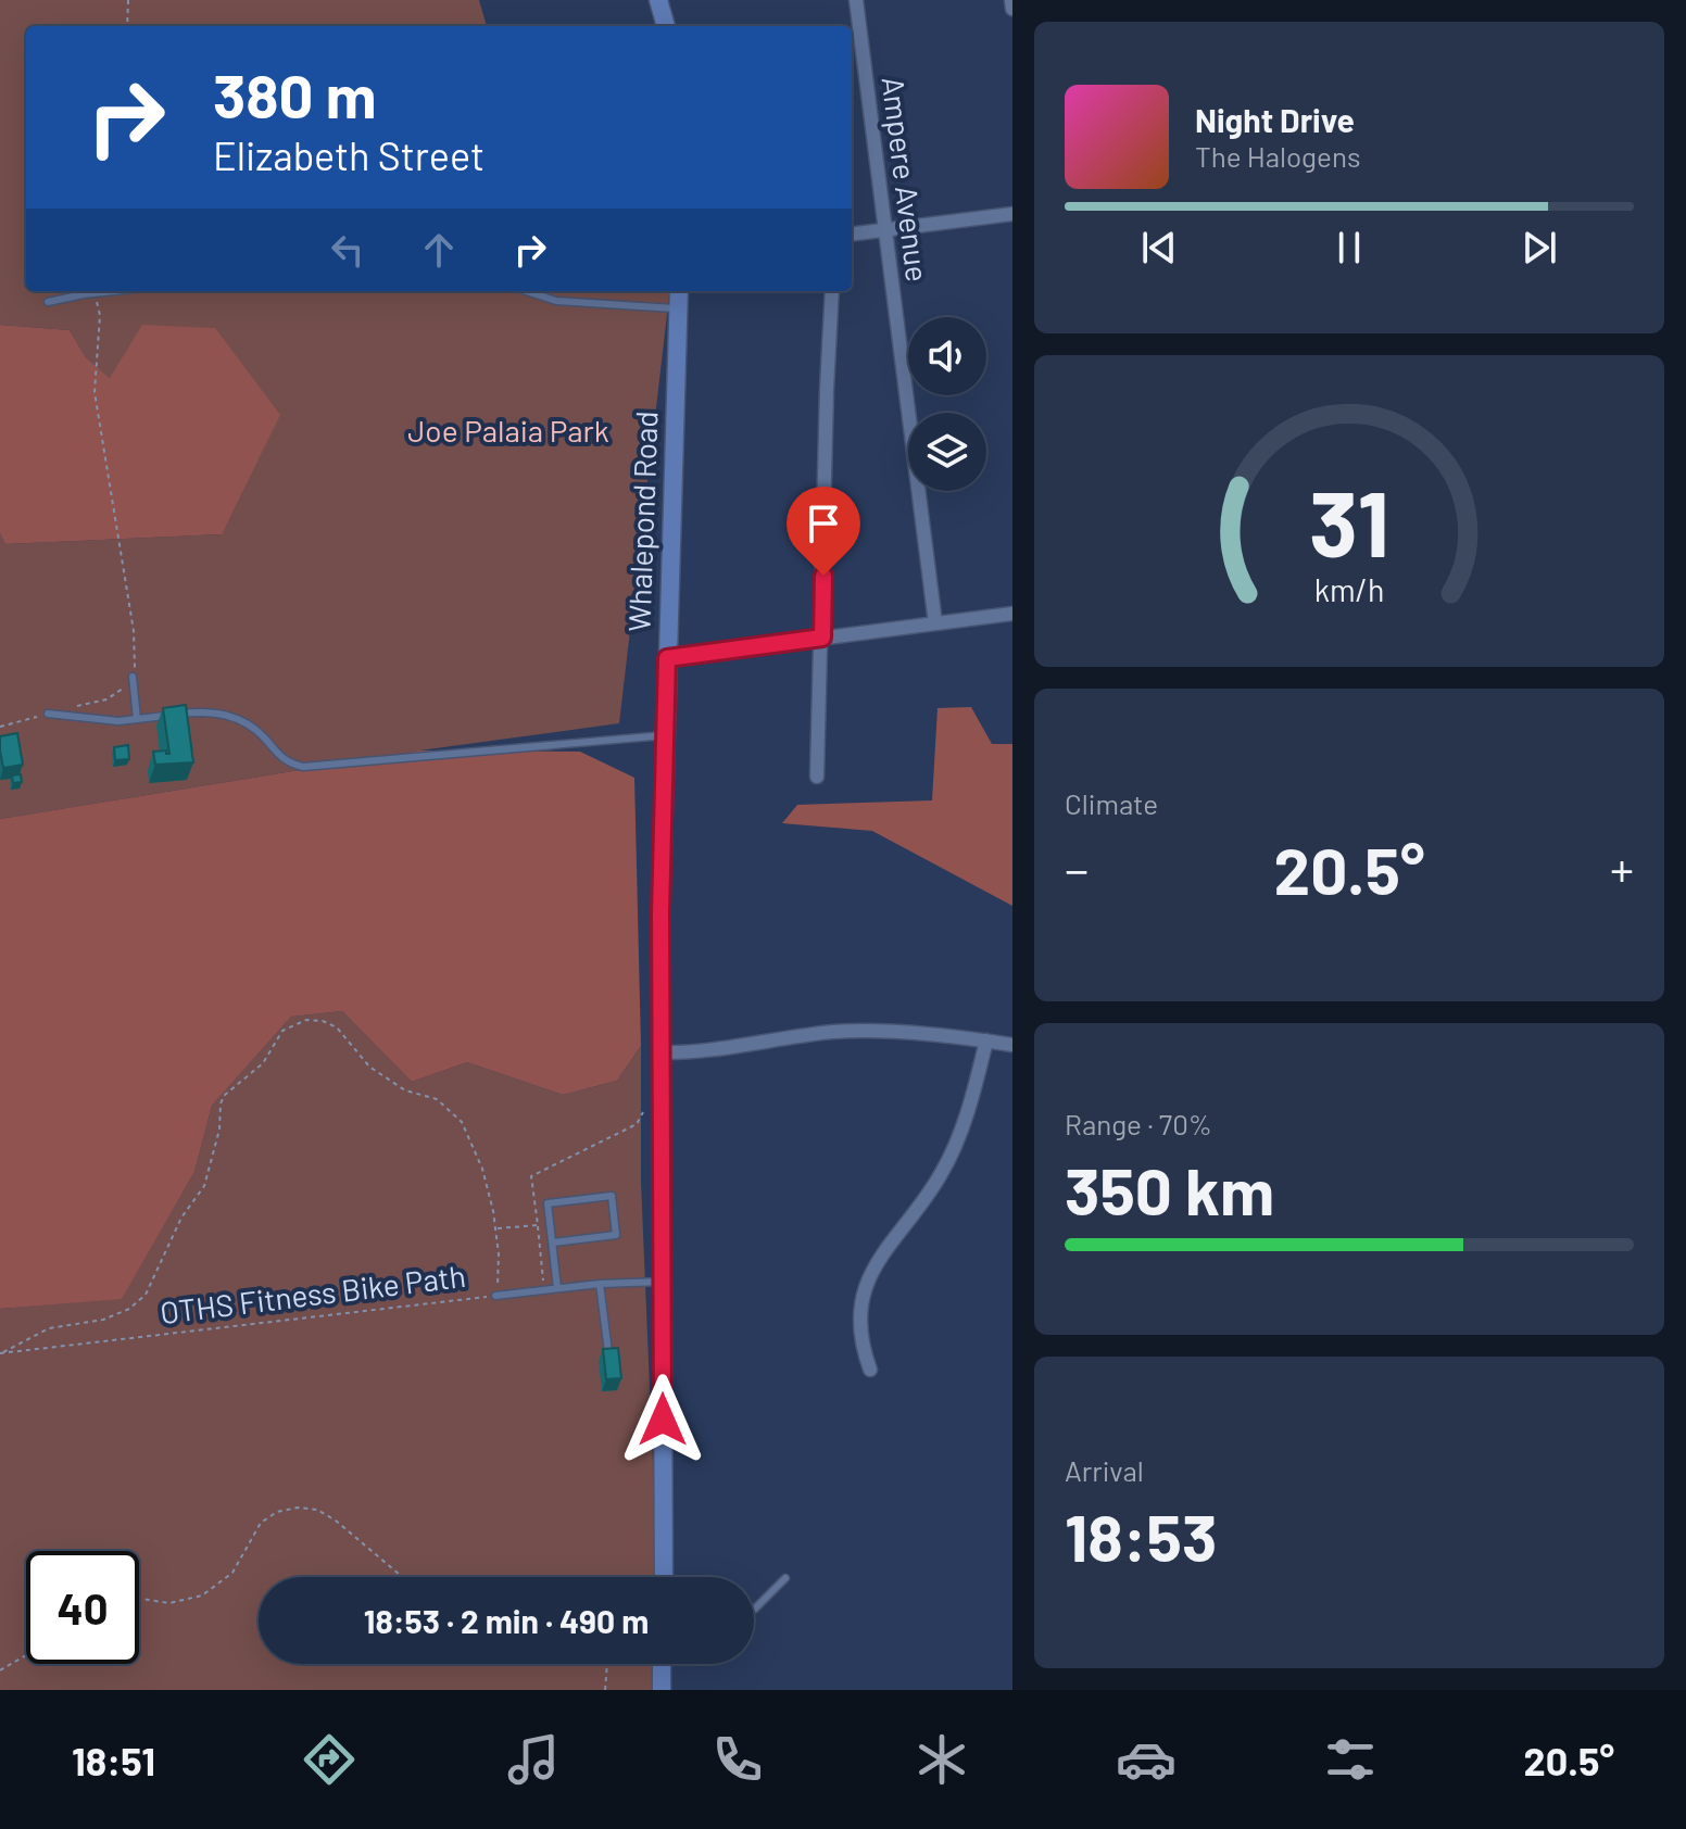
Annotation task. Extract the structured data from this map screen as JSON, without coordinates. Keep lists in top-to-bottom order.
{
  "streets": {
    "street": ["Ampere Avenue", "Whalepond Road"],
    "path": ["OTHS Fitness Bike Path"]
  },
  "parks": ["Joe Palaia Park"],
  "page": {
    "turn": ["380 m", "Elizabeth Street"],
    "song": ["Night Drive", "The Halogens"],
    "tile": [
      "Climate",
      ["Range · 70%", "350 km"],
      ["Arrival", "18:53"]
    ],
    "heat": ["−", "20.5°", "+"],
    "limit": "40",
    "trip": "18:53 · 2 min · 490 m",
    "tabs": ["18:51", "20.5°"],
    "gauge": ["31", "km/h"]
  }
}
